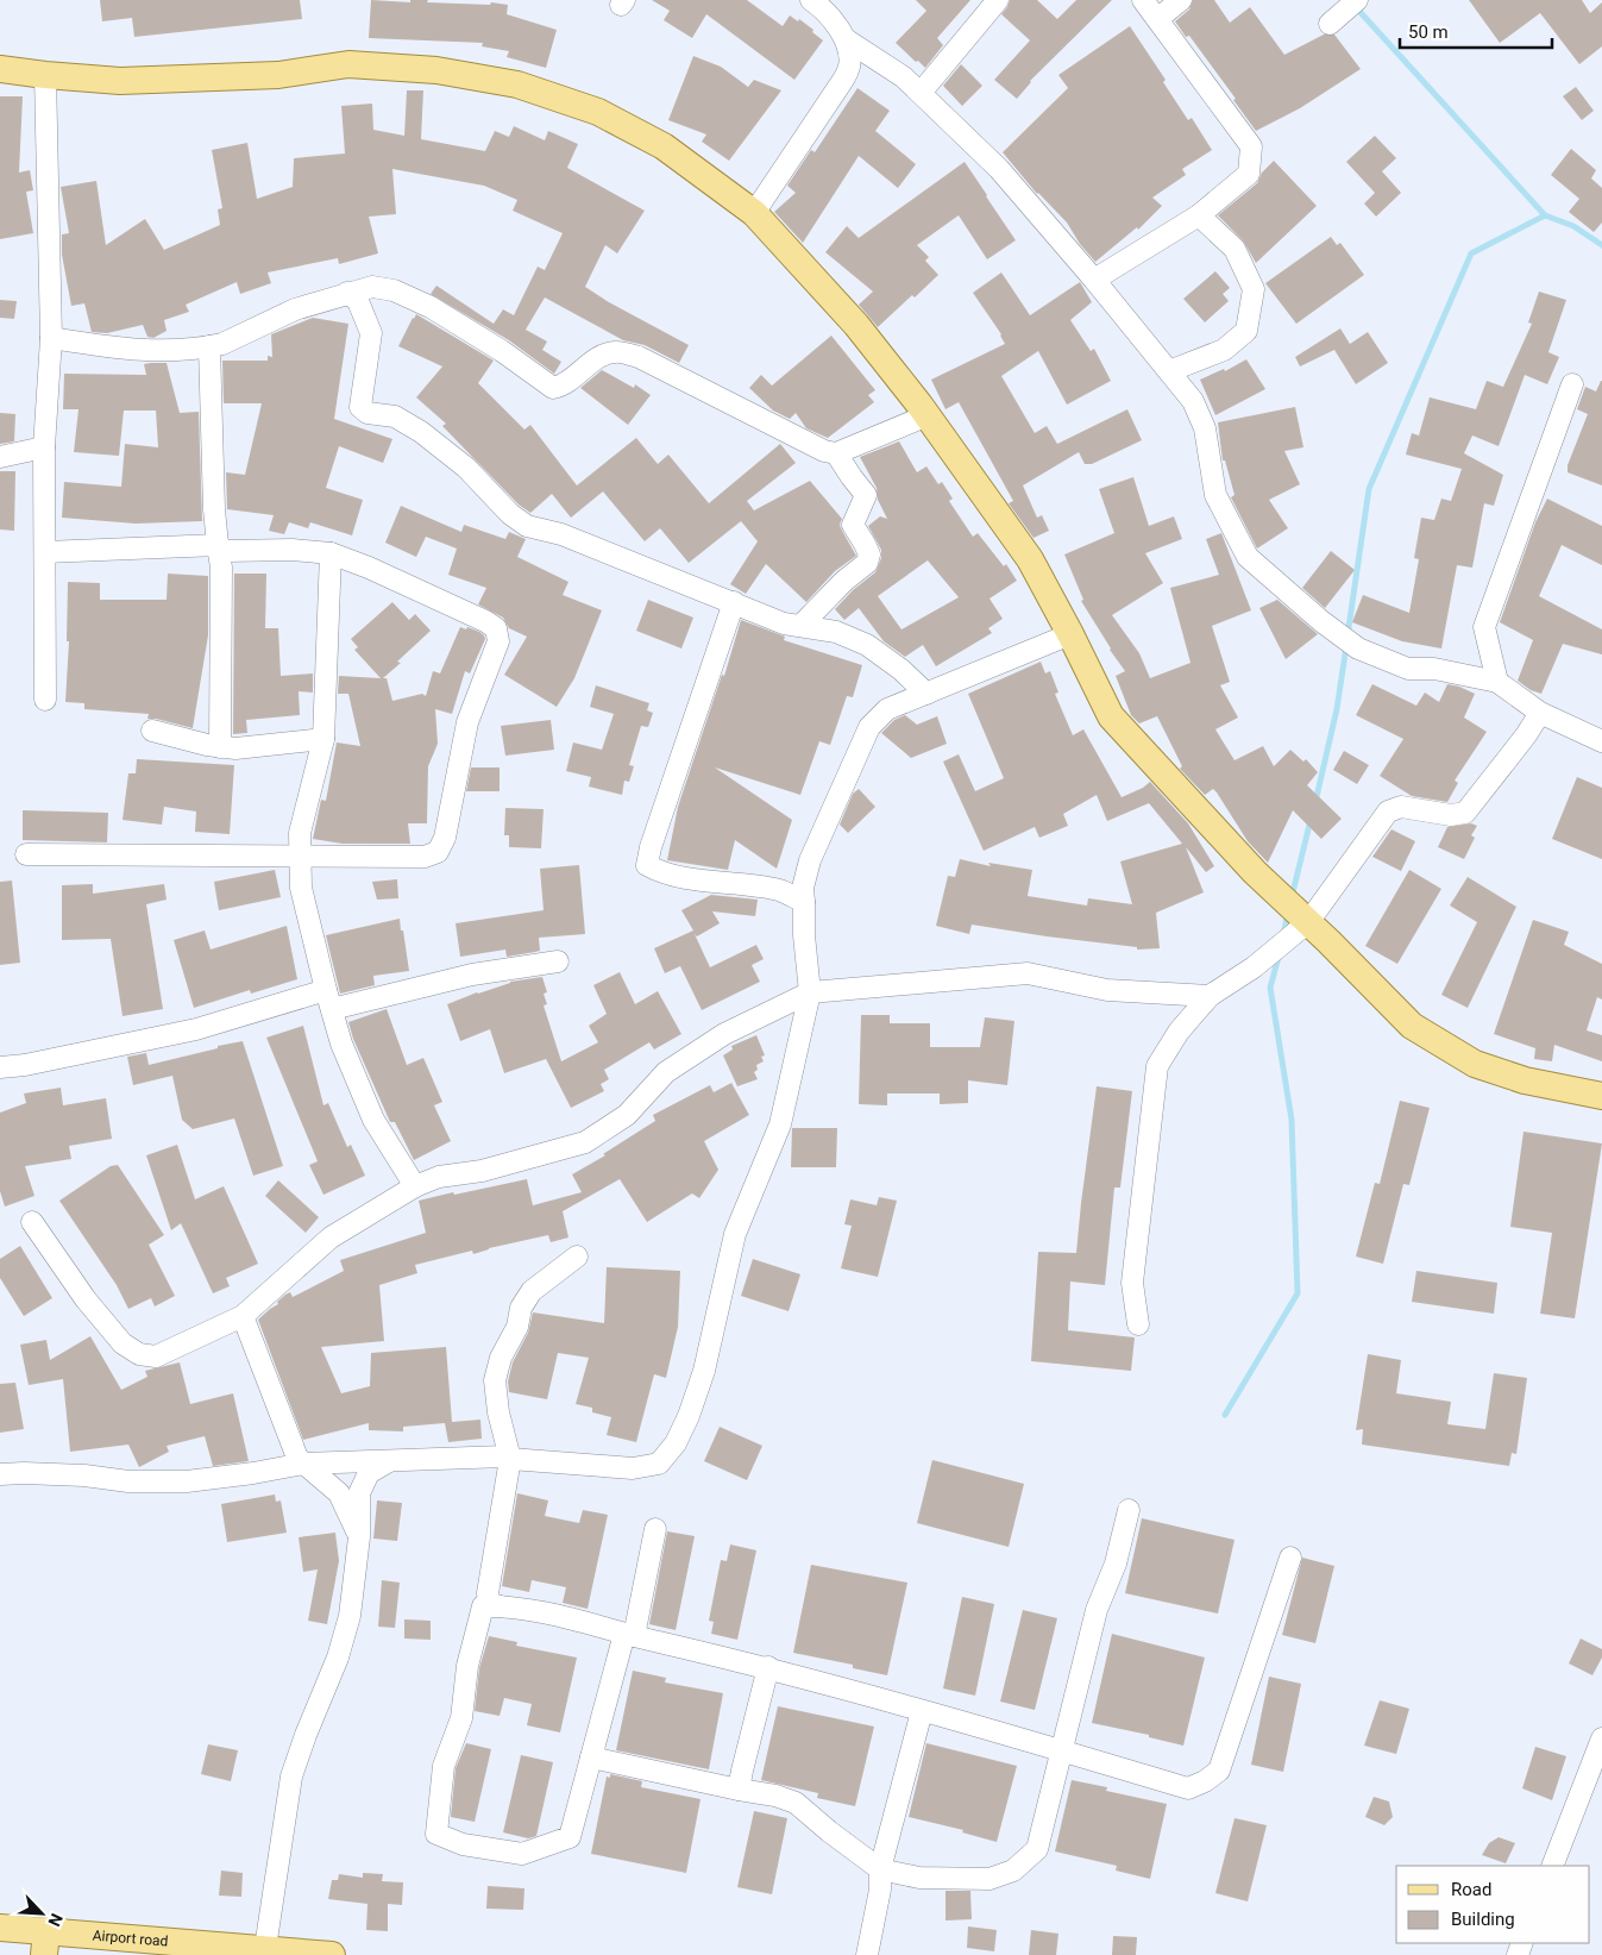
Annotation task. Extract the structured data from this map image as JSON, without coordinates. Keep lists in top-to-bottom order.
{
  "streets": {
    "main road": ["Airport road"]
  },
  "legend": ["Road", "Building"],
  "scale_bar": "50 m",
  "north": "bottom right"
}
